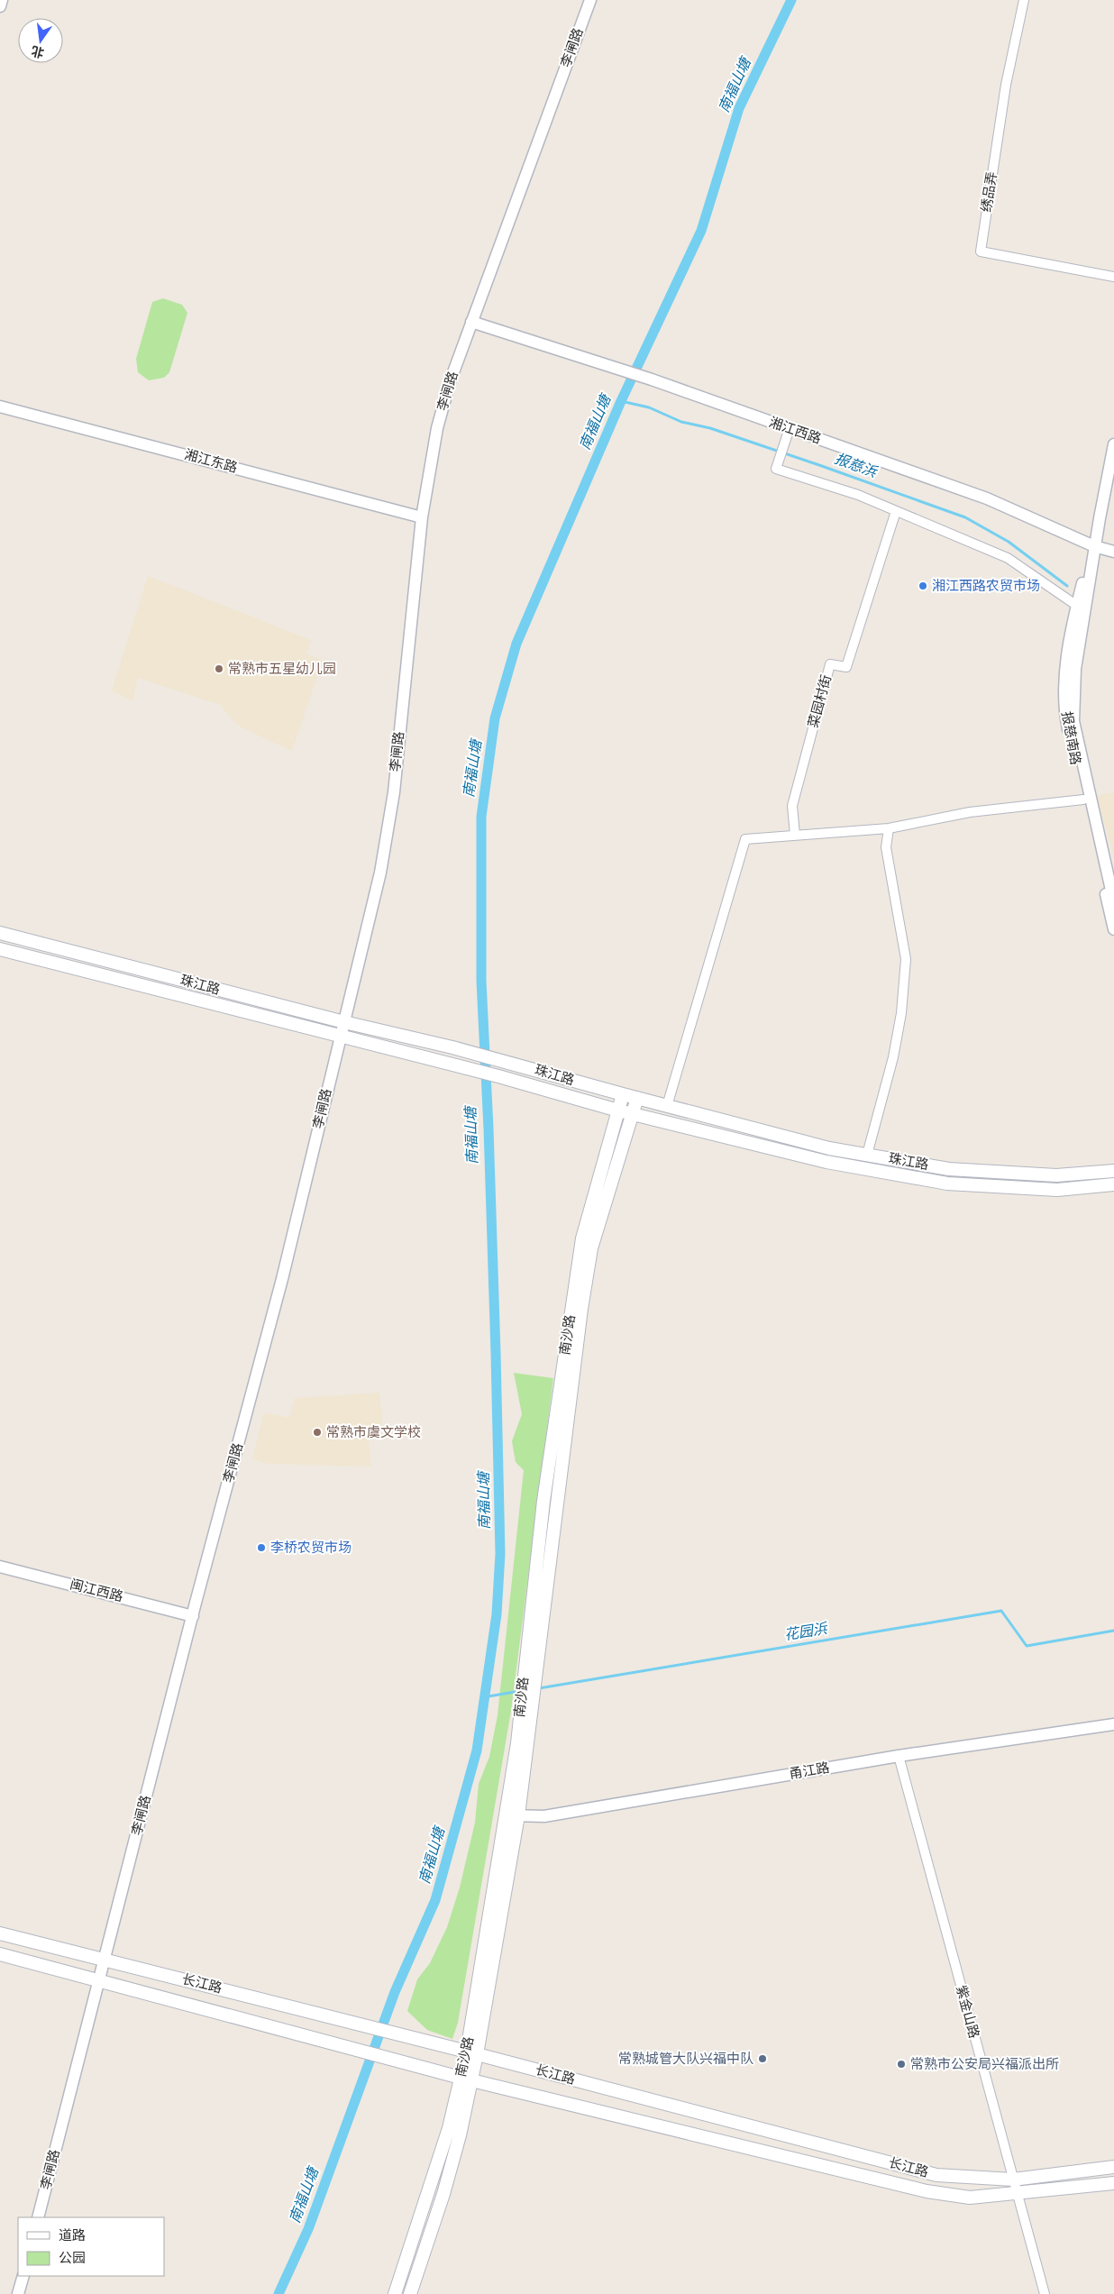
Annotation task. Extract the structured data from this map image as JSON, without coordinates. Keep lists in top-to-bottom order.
{
  "streets": {
    "main road": ["珠江路", "南沙路", "长江路"],
    "street": [
      "李闸路",
      "绣品弄",
      "湘江西路",
      "湘江东路",
      "菜园村街",
      "报慈南路",
      "闽江西路",
      "甬江路",
      "紫金山路"
    ]
  },
  "crossings": [
    ["李闸路", "湘江西路"],
    ["李闸路", "湘江东路"],
    ["李闸路", "珠江路"],
    ["李闸路", "闽江西路"],
    ["李闸路", "长江路"],
    ["湘江西路", "报慈南路"],
    ["珠江路", "南沙路"],
    ["南沙路", "甬江路"],
    ["南沙路", "长江路"],
    ["甬江路", "紫金山路"],
    ["长江路", "紫金山路"]
  ],
  "water": ["南福山塘", "报慈浜", "花园浜"],
  "places": [
    "湘江西路农贸市场",
    "常熟市五星幼儿园",
    "常熟市虞文学校",
    "李桥农贸市场",
    "常熟城管大队兴福中队",
    "常熟市公安局兴福派出所"
  ],
  "legend": ["道路", "公园"],
  "north": "bottom"
}
